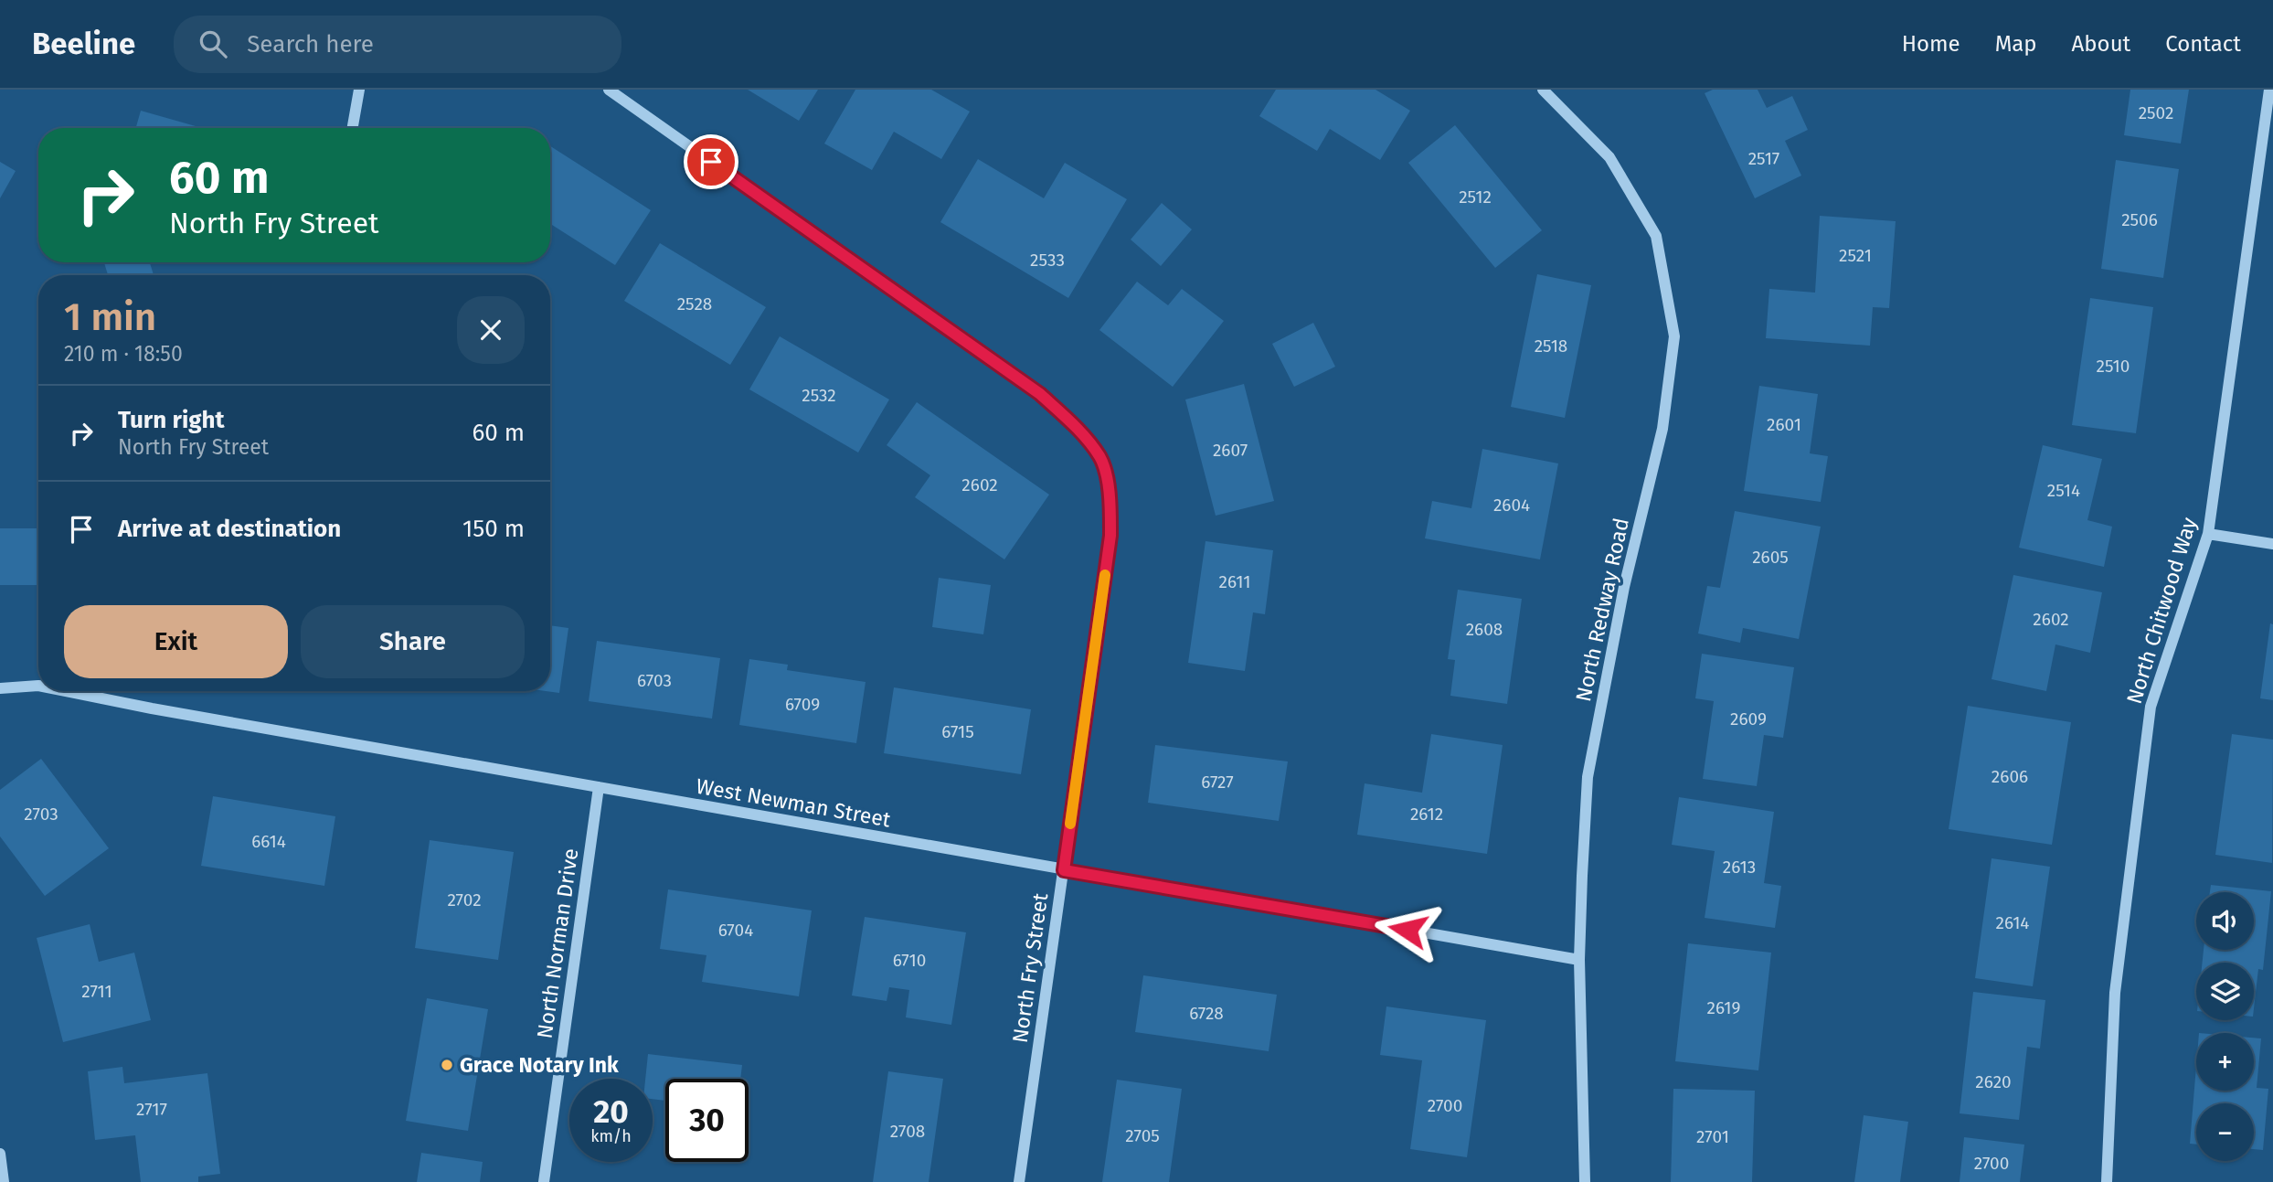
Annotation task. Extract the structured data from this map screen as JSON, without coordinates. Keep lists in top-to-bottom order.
{
  "streets": {
    "street": [
      "North Redway Road",
      "North Chitwood Way",
      "West Newman Street",
      "North Norman Drive",
      "North Fry Street"
    ]
  },
  "crossings": [
    ["North Redway Road", "West Newman Street"],
    ["West Newman Street", "North Norman Drive"],
    ["West Newman Street", "North Fry Street"]
  ],
  "places": ["Grace Notary Ink"],
  "house_numbers": [
    "2502",
    "2517",
    "2512",
    "2506",
    "2521",
    "2533",
    "2528",
    "2518",
    "2510",
    "2532",
    "2601",
    "2607",
    "2602",
    "2514",
    "2604",
    "2605",
    "2611",
    "2602",
    "2608",
    "6703",
    "6709",
    "2609",
    "6715",
    "2606",
    "6727",
    "2703",
    "2612",
    "6614",
    "2613",
    "2702",
    "2614",
    "6704",
    "6710",
    "2711",
    "2619",
    "6728",
    "2620",
    "2700",
    "2717",
    "2708",
    "2705",
    "2701",
    "2700"
  ],
  "page": {
    "header": "Beeline",
    "search": "Search here",
    "nav": [
      "Home",
      "Map",
      "About",
      "Contact"
    ],
    "turn": ["60 m", "North Fry Street"],
    "heading": ["1 min", "210 m · 18:50"],
    "list": [
      {
        "name": "Turn right",
        "note": "North Fry Street",
        "value": "60 m"
      },
      {
        "name": "Arrive at destination",
        "value": "150 m"
      }
    ],
    "buttons": ["Exit", "Share"],
    "map_buttons": ["+", "−"],
    "speed": "20 km/h",
    "limit": "30"
  }
}
